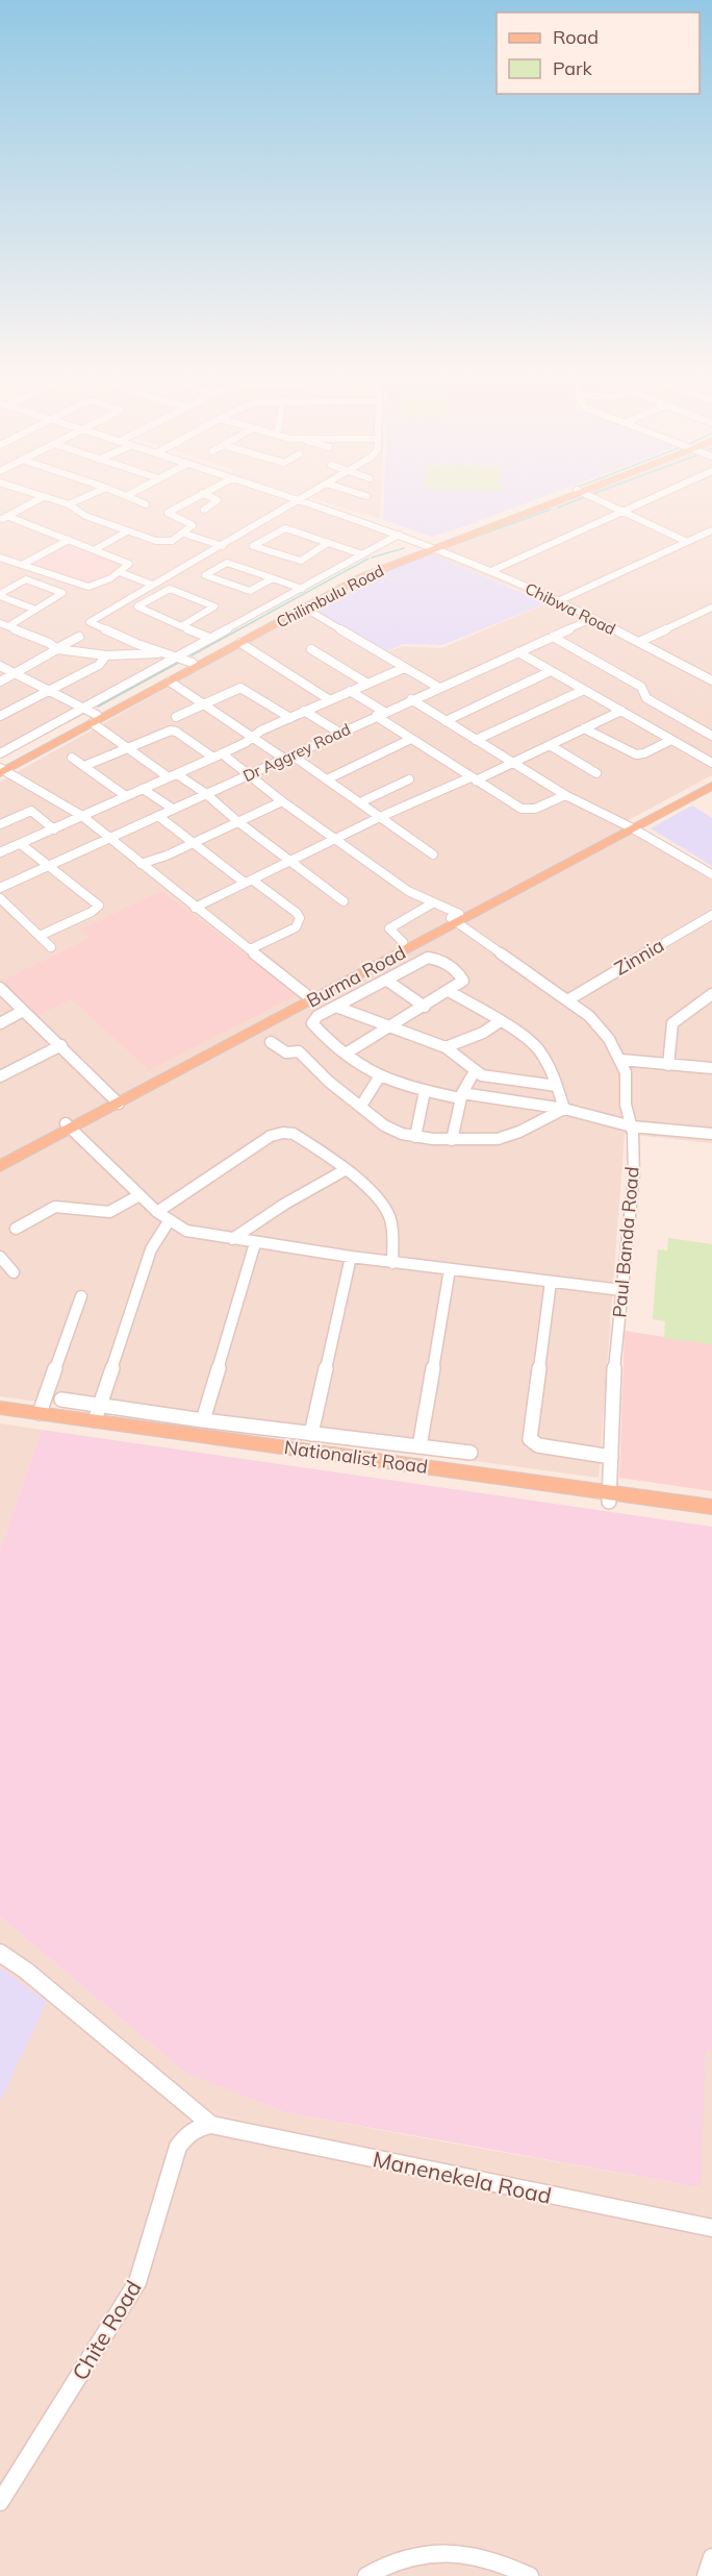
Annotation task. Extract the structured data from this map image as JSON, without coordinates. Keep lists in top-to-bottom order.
{
  "streets": {
    "main road": ["Chilimbulu Road", "Burma Road", "Nationalist Road"],
    "street": [
      "Chibwa Road",
      "Dr Aggrey Road",
      "Zinnia",
      "Paul Banda Road",
      "Manenekela Road",
      "Chite Road"
    ]
  },
  "crossings": [
    ["Chilimbulu Road", "Chibwa Road"],
    ["Chibwa Road", "Dr Aggrey Road"],
    ["Dr Aggrey Road", "Paul Banda Road"],
    ["Zinnia", "Paul Banda Road"],
    ["Burma Road", "Paul Banda Road"],
    ["Paul Banda Road", "Nationalist Road"],
    ["Manenekela Road", "Chite Road"]
  ],
  "legend": ["Road", "Park"]
}
